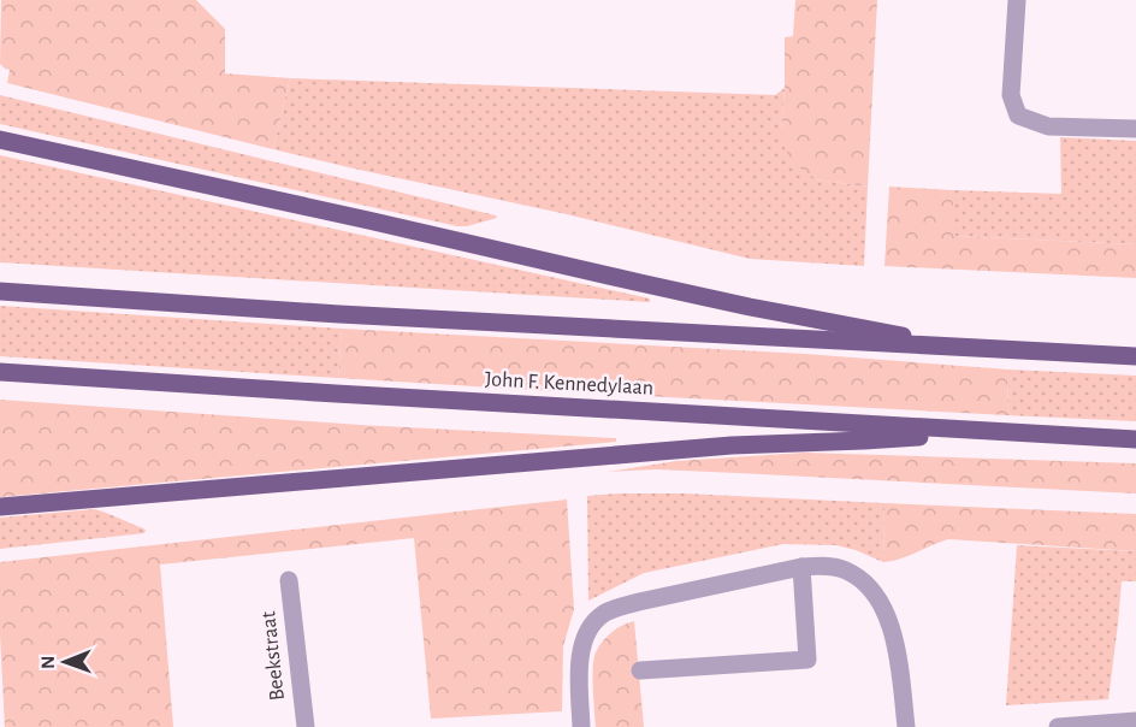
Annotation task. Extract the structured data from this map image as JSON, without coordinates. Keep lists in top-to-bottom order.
{
  "streets": {
    "main road": ["John F. Kennedylaan"],
    "street": ["Beekstraat"]
  },
  "north": "left"
}
